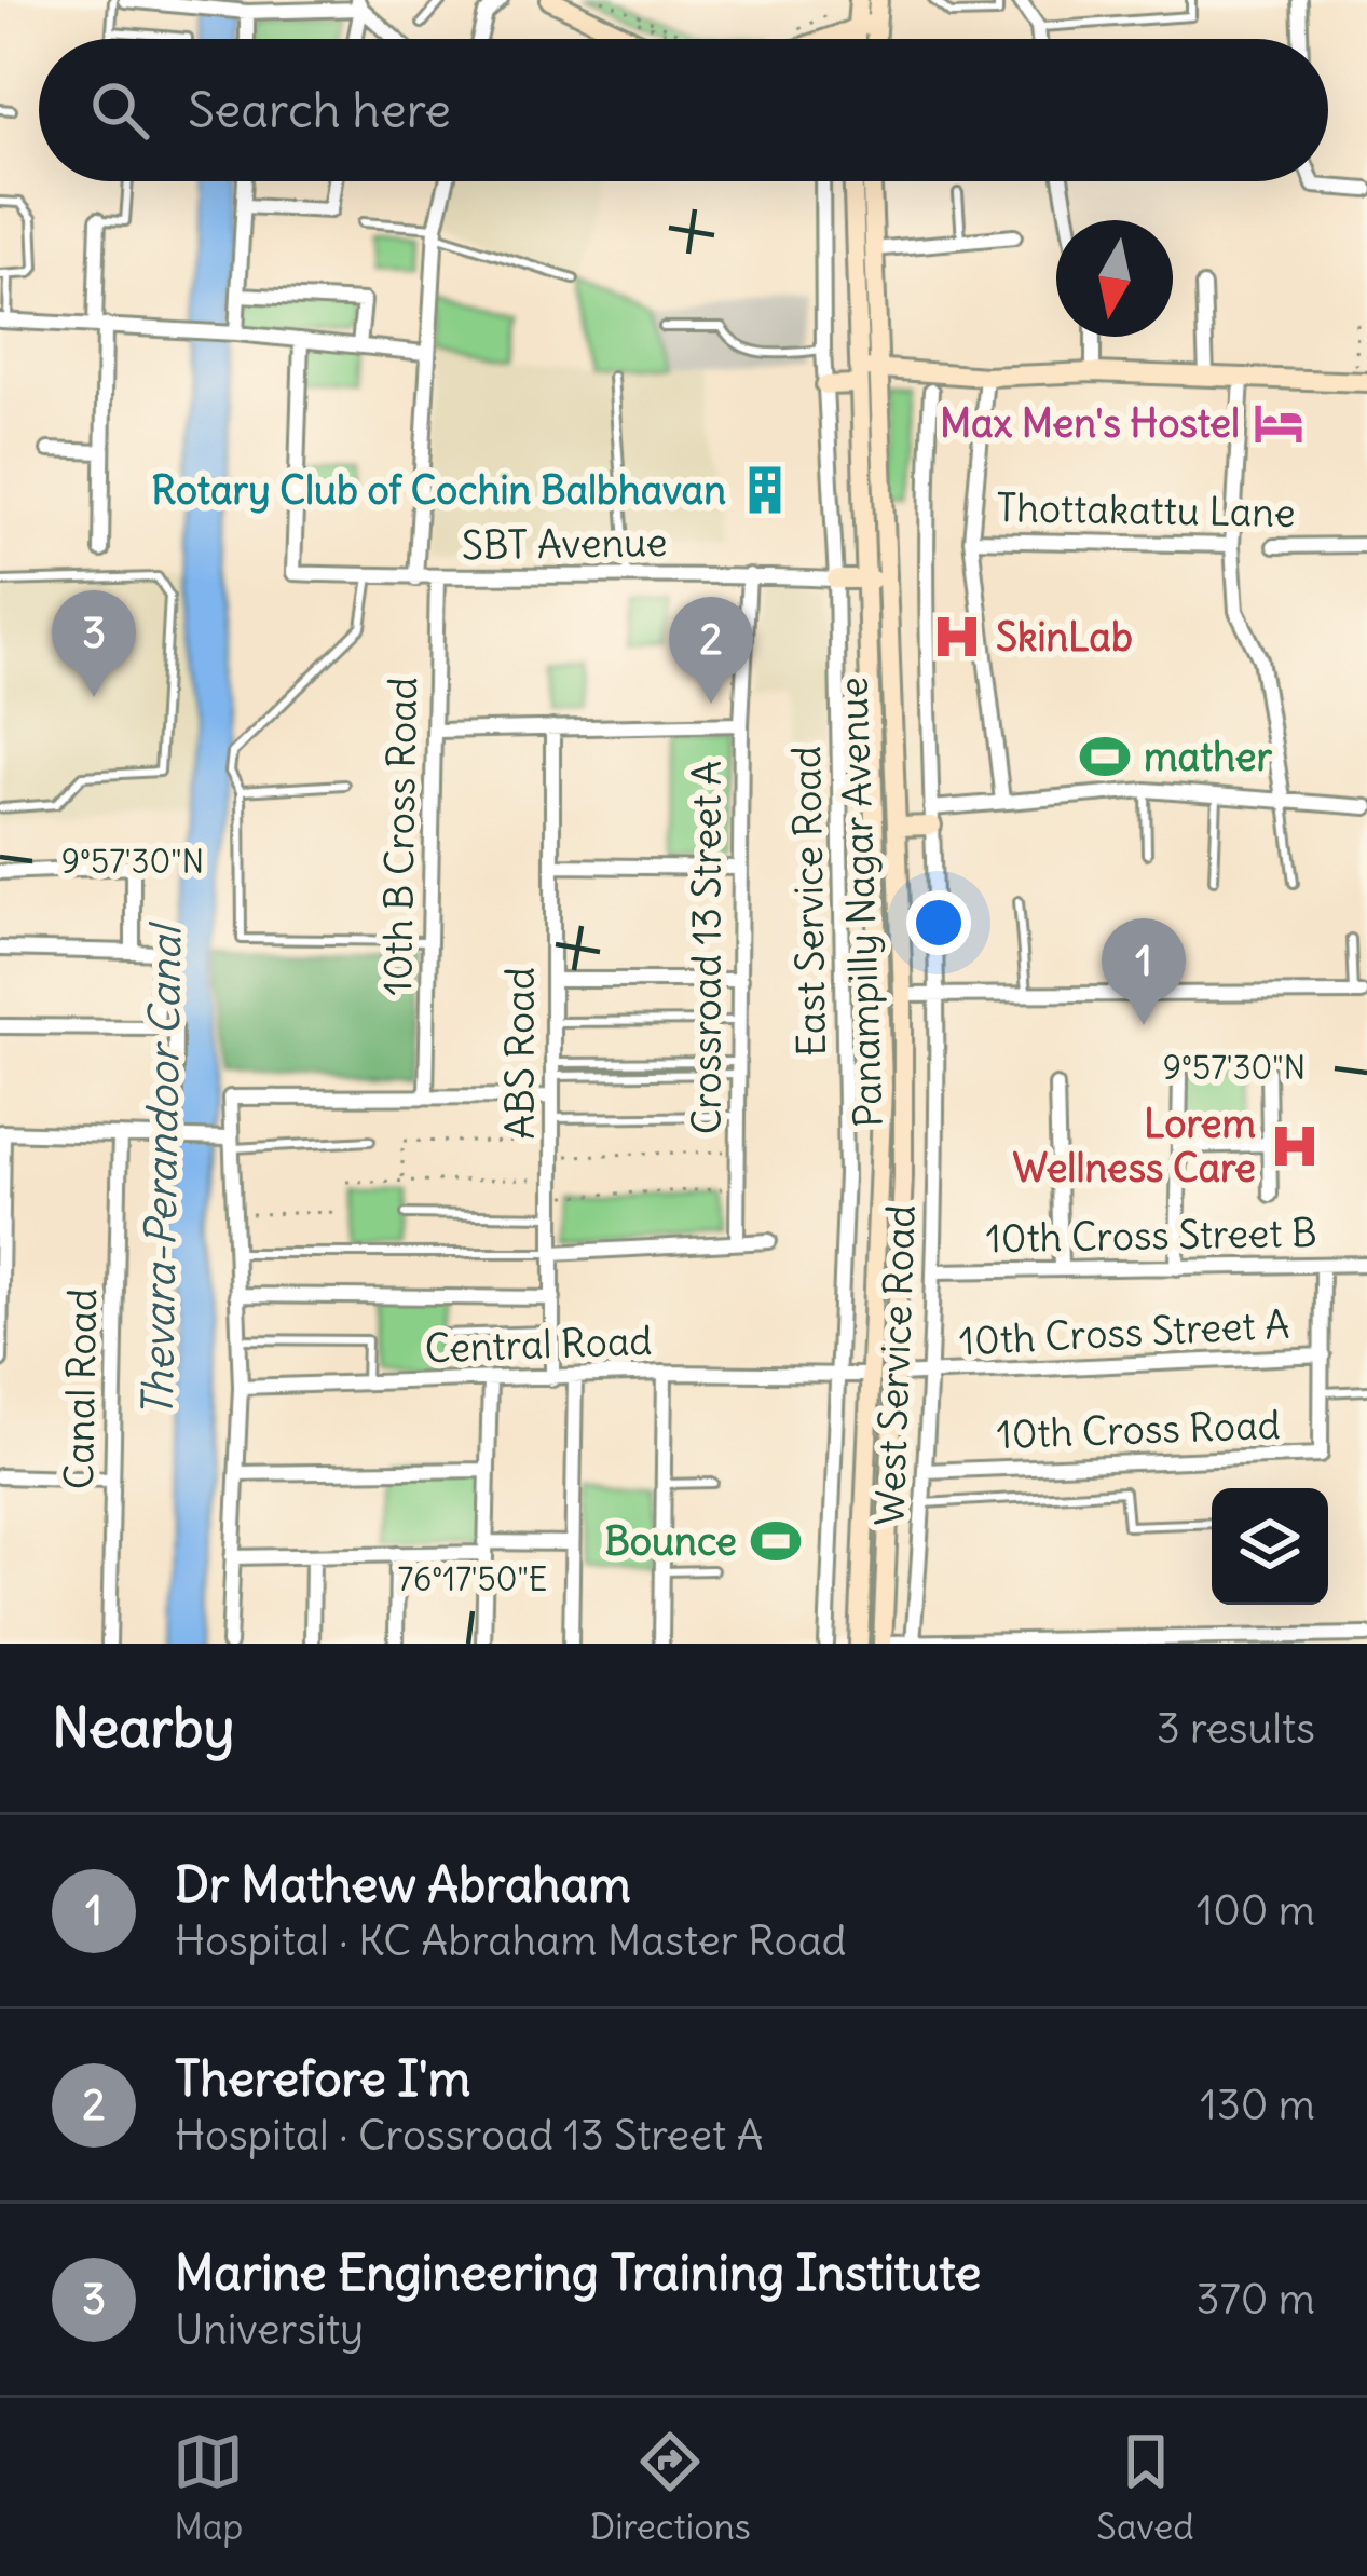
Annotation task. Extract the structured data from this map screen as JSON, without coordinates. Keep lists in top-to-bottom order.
{
  "streets": {
    "street": [
      "Thottakattu Lane",
      "SBT Avenue",
      "10th B Cross Road",
      "East Service Road",
      "Panampilly Nagar Avenue",
      "Crossroad 13 Street A",
      "ABS Road",
      "10th Cross Street B",
      "10th Cross Street A",
      "Central Road",
      "West Service Road",
      "Canal Road",
      "10th Cross Road"
    ]
  },
  "crossings": [
    ["SBT Avenue", "10th B Cross Road"],
    ["SBT Avenue", "East Service Road"],
    ["SBT Avenue", "Crossroad 13 Street A"],
    ["East Service Road", "Central Road"],
    ["Panampilly Nagar Avenue", "Central Road"],
    ["ABS Road", "Central Road"],
    ["10th Cross Street B", "West Service Road"],
    ["10th Cross Street B", "10th Cross Road"],
    ["10th Cross Street A", "West Service Road"],
    ["10th Cross Street A", "10th Cross Road"],
    ["West Service Road", "10th Cross Road"]
  ],
  "water": ["Thevara-Perandoor Canal"],
  "places": {
    "hotel": ["Max Men's Hostel"],
    "building": ["Rotary Club of Cochin Balbhavan"],
    "hospital": ["SkinLab", "Lorem Wellness Care"],
    "sports": ["mather", "Bounce"]
  },
  "north": "bottom",
  "page": {
    "search": "Search here",
    "pins": ["3", "2", "1"],
    "heading": ["Nearby", "3 results"],
    "list": [
      {
        "mark": "1",
        "name": "Dr Mathew Abraham",
        "note": "Hospital · KC Abraham Master Road",
        "value": "100 m"
      },
      {
        "mark": "2",
        "name": "Therefore I'm",
        "note": "Hospital · Crossroad 13 Street A",
        "value": "130 m"
      },
      {
        "mark": "3",
        "name": "Marine Engineering Training Institute",
        "note": "University",
        "value": "370 m"
      }
    ],
    "nav": ["Map", "Directions", "Saved"]
  },
  "coordinates": ["9°57'30\"N", "76°17'50\"E"]
}
